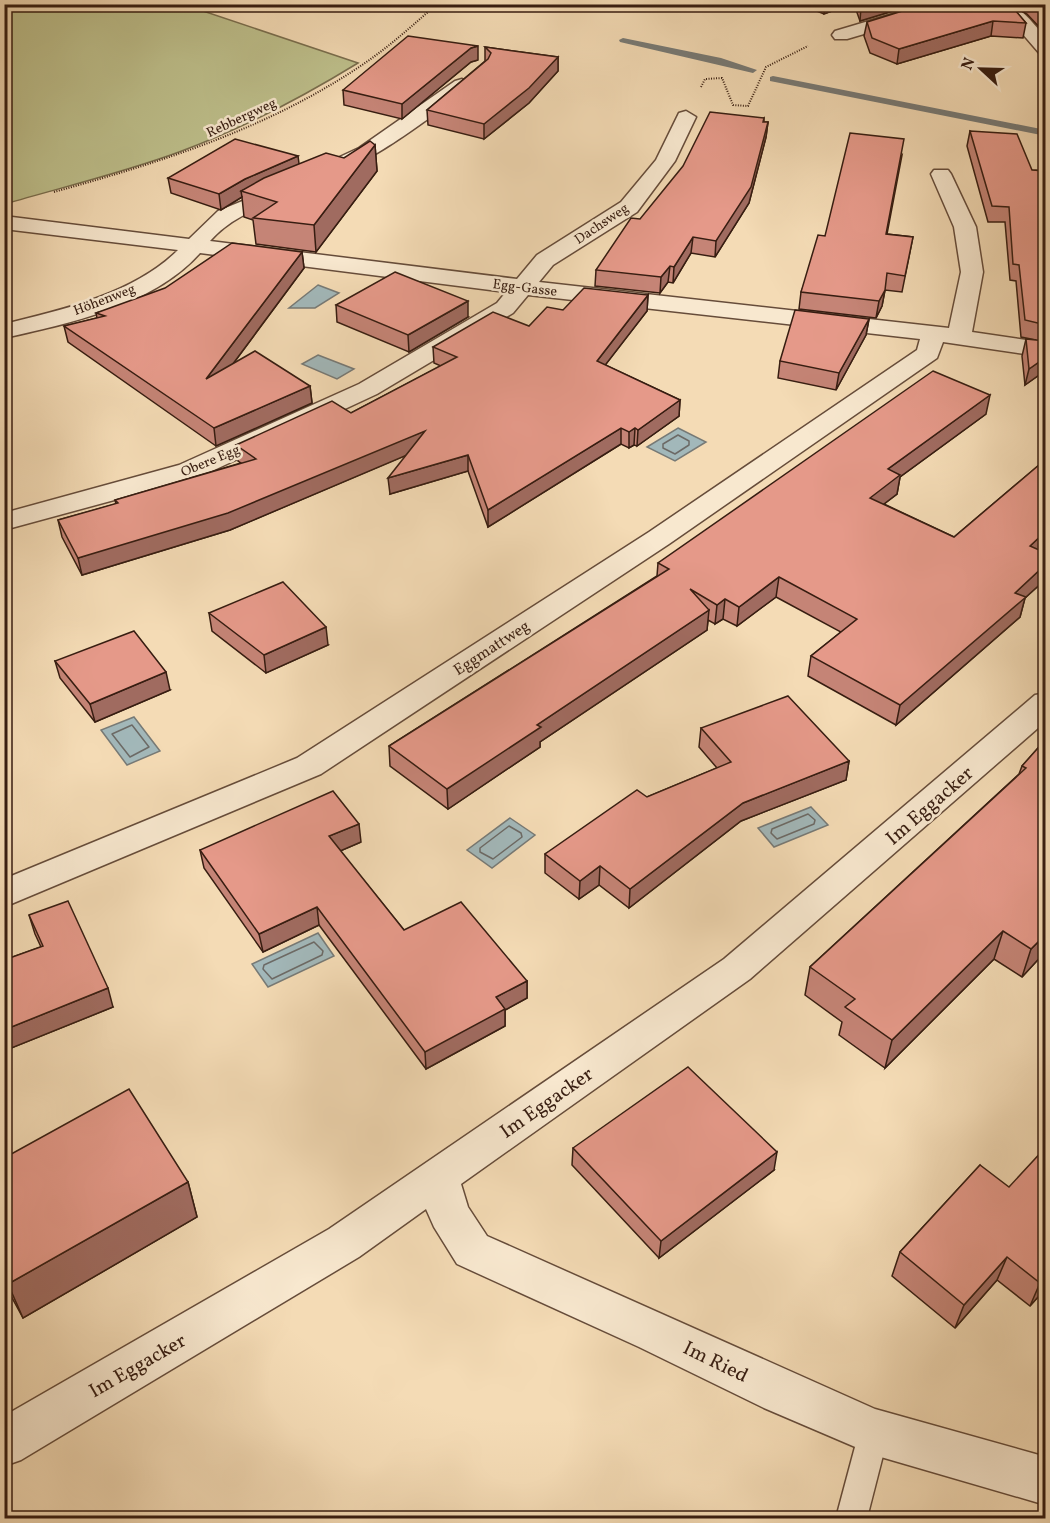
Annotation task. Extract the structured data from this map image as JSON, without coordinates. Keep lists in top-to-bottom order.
{
  "streets": {
    "street": [
      "Dachsweg",
      "Egg-Gasse",
      "Höhenweg",
      "Obere Egg",
      "Eggmattweg",
      "Im Eggacker",
      "Im Ried"
    ],
    "path": ["Rebbergweg"]
  },
  "crossings": [
    ["Dachsweg", "Egg-Gasse"],
    ["Dachsweg", "Obere Egg"],
    ["Egg-Gasse", "Höhenweg"],
    ["Egg-Gasse", "Obere Egg"],
    ["Egg-Gasse", "Eggmattweg"],
    ["Im Eggacker", "Im Ried"]
  ],
  "north": "left"
}
